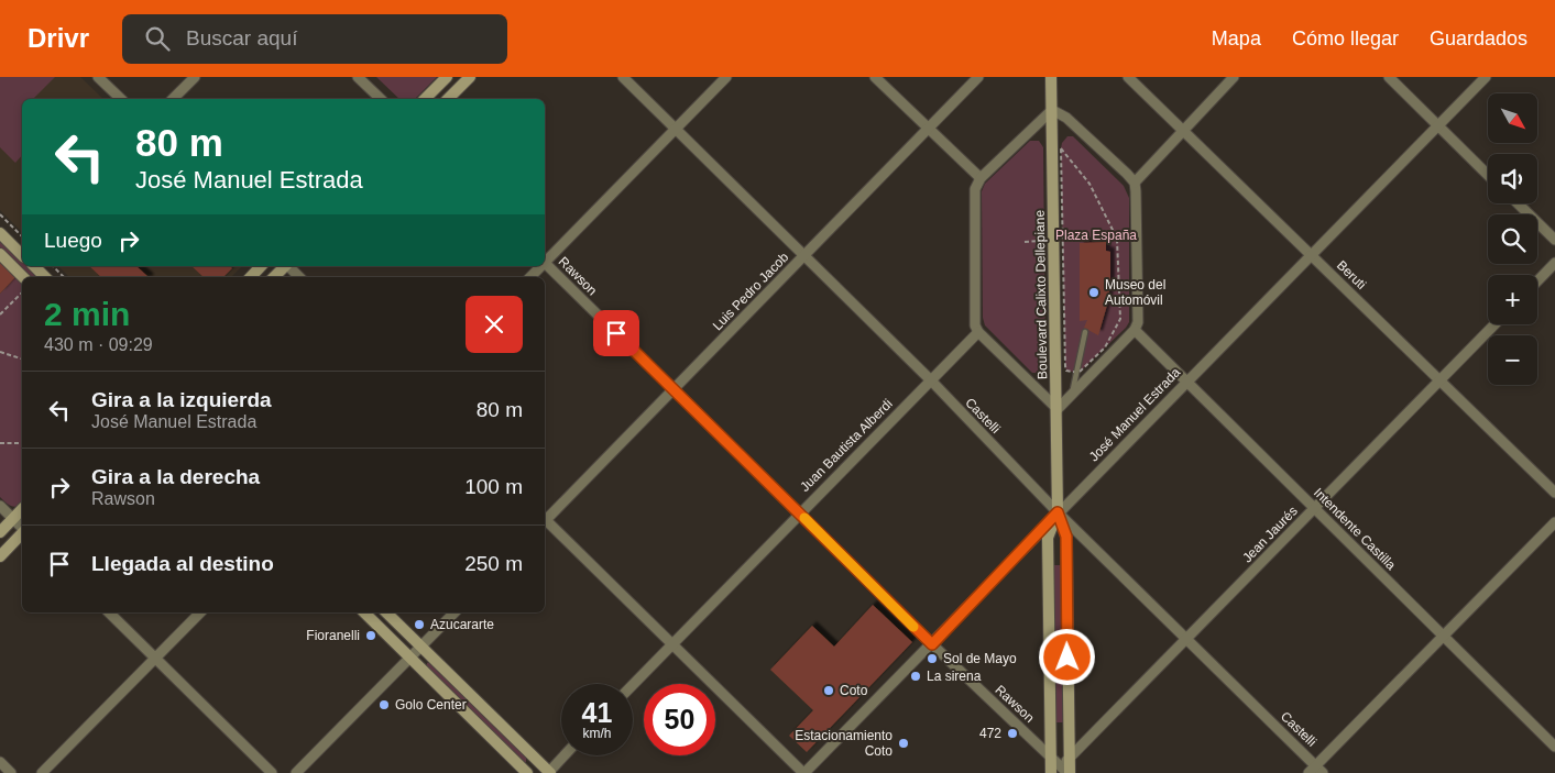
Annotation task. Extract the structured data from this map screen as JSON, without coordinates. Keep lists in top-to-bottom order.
{
  "streets": {
    "main road": ["Boulevard Calixto Dellepiane"],
    "street": [
      "Beruti",
      "Rawson",
      "Luis Pedro Jacob",
      "José Manuel Estrada",
      "Castelli",
      "Juan Bautista Alberdi",
      "Intendente Castilla",
      "Jean Jaurés"
    ]
  },
  "crossings": [
    ["Beruti", "José Manuel Estrada"],
    ["Beruti", "Jean Jaurés"],
    ["Rawson", "Luis Pedro Jacob"],
    ["Rawson", "Boulevard Calixto Dellepiane"],
    ["Rawson", "José Manuel Estrada"],
    ["Rawson", "Juan Bautista Alberdi"],
    ["Rawson", "Jean Jaurés"],
    ["Luis Pedro Jacob", "Castelli"],
    ["Boulevard Calixto Dellepiane", "José Manuel Estrada"],
    ["Boulevard Calixto Dellepiane", "Castelli"],
    ["Boulevard Calixto Dellepiane", "Jean Jaurés"],
    ["José Manuel Estrada", "Castelli"],
    ["José Manuel Estrada", "Intendente Castilla"],
    ["Castelli", "Juan Bautista Alberdi"],
    ["Castelli", "Jean Jaurés"],
    ["Intendente Castilla", "Jean Jaurés"]
  ],
  "parks": ["Plaza España"],
  "places": [
    "Museo del Automóvil",
    "Azucararte",
    "Fioranelli",
    "Sol de Mayo",
    "La sirena",
    "Coto",
    "Golo Center",
    "472",
    "Estacionamiento Coto"
  ],
  "north": "bottom right",
  "page": {
    "header": "Drivr",
    "search": "Buscar aquí",
    "nav": ["Mapa", "Cómo llegar", "Guardados"],
    "map_buttons": ["+", "−"],
    "turn": ["80 m", "José Manuel Estrada"],
    "then": "Luego",
    "heading": ["2 min", "430 m · 09:29"],
    "list": [
      {
        "name": "Gira a la izquierda",
        "note": "José Manuel Estrada",
        "value": "80 m"
      },
      {
        "name": "Gira a la derecha",
        "note": "Rawson",
        "value": "100 m"
      },
      {
        "name": "Llegada al destino",
        "value": "250 m"
      }
    ],
    "speed": "41 km/h",
    "limit": "50"
  }
}
